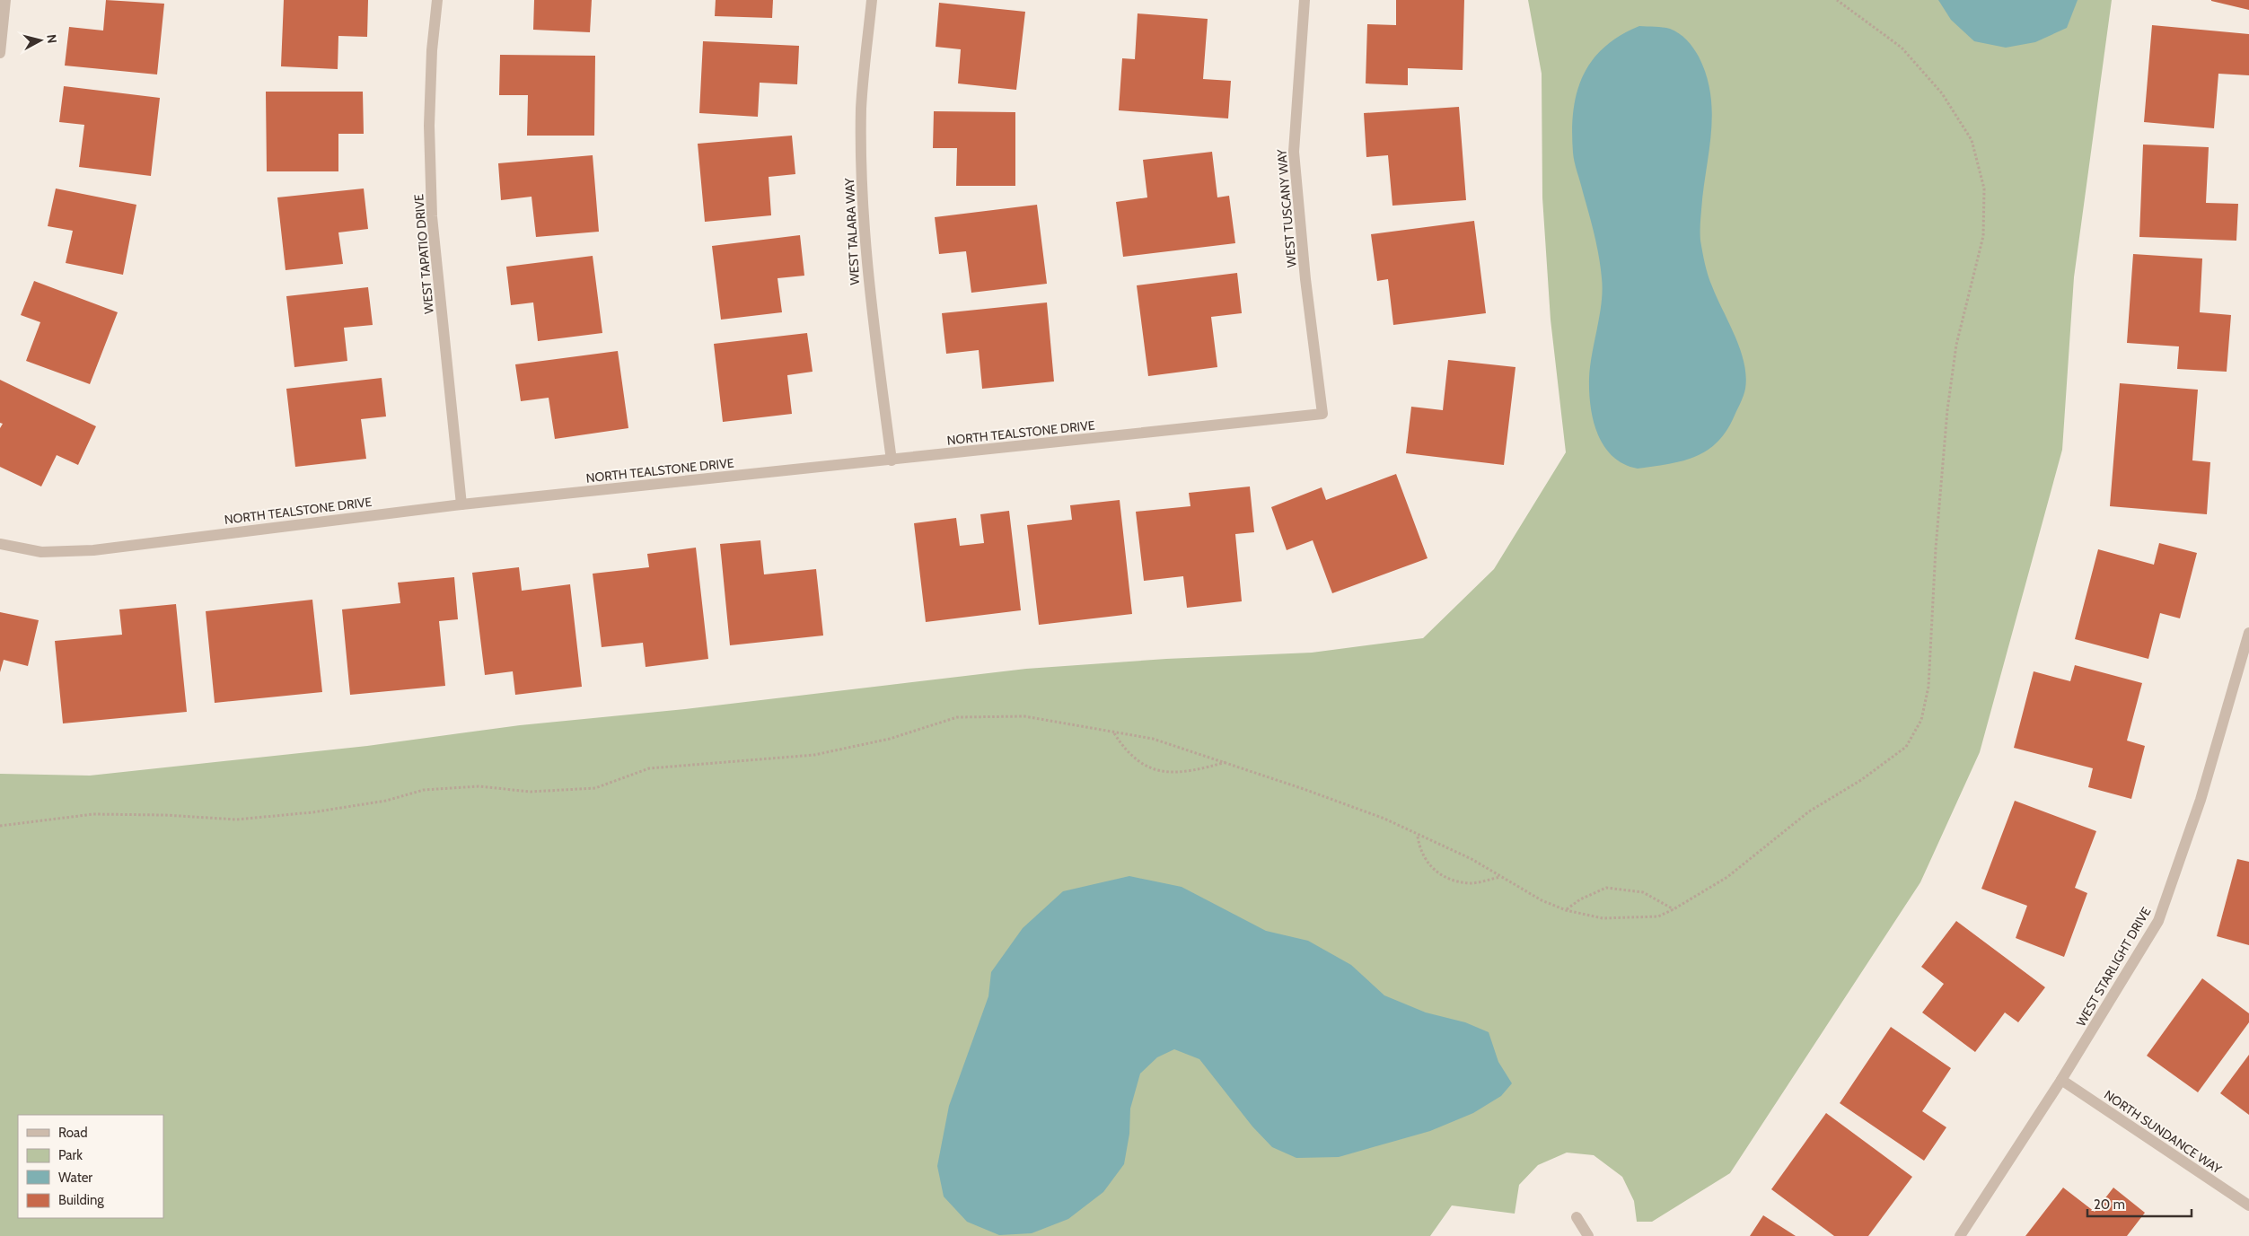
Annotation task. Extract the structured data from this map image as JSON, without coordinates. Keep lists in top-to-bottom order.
{
  "streets": {
    "street": [
      "WEST TUSCANY WAY",
      "WEST TALARA WAY",
      "WEST TAPATIO DRIVE",
      "NORTH TEALSTONE DRIVE",
      "WEST STARLIGHT DRIVE",
      "NORTH SUNDANCE WAY"
    ]
  },
  "crossings": [
    ["WEST TUSCANY WAY", "NORTH TEALSTONE DRIVE"],
    ["WEST TALARA WAY", "NORTH TEALSTONE DRIVE"],
    ["WEST TAPATIO DRIVE", "NORTH TEALSTONE DRIVE"],
    ["WEST STARLIGHT DRIVE", "NORTH SUNDANCE WAY"]
  ],
  "legend": [
    "Road",
    "Park",
    "Water",
    "Building"
  ],
  "scale_bar": "20 m",
  "north": "right"
}
